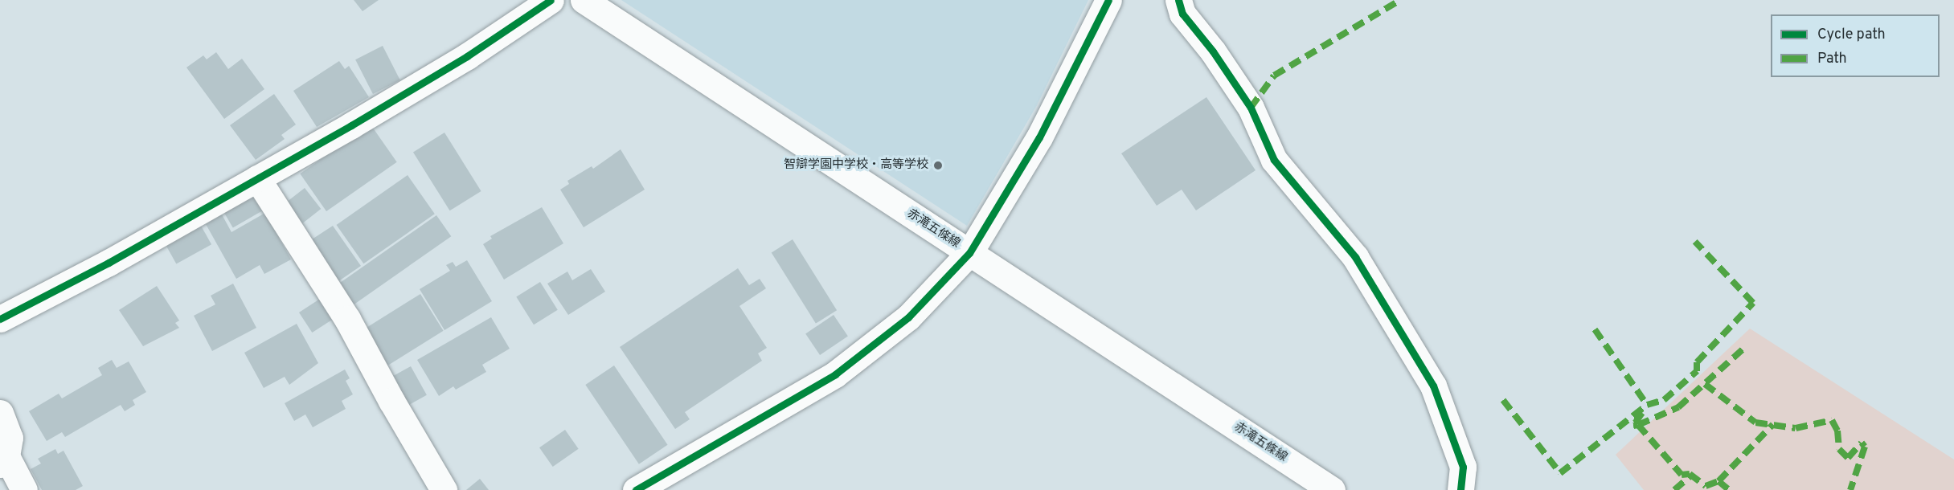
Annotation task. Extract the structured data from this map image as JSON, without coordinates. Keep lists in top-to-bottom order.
{
  "streets": {
    "street": ["赤滝五條線"]
  },
  "places": ["智辯学園中学校・高等学校"],
  "legend": ["Cycle path", "Path"]
}
